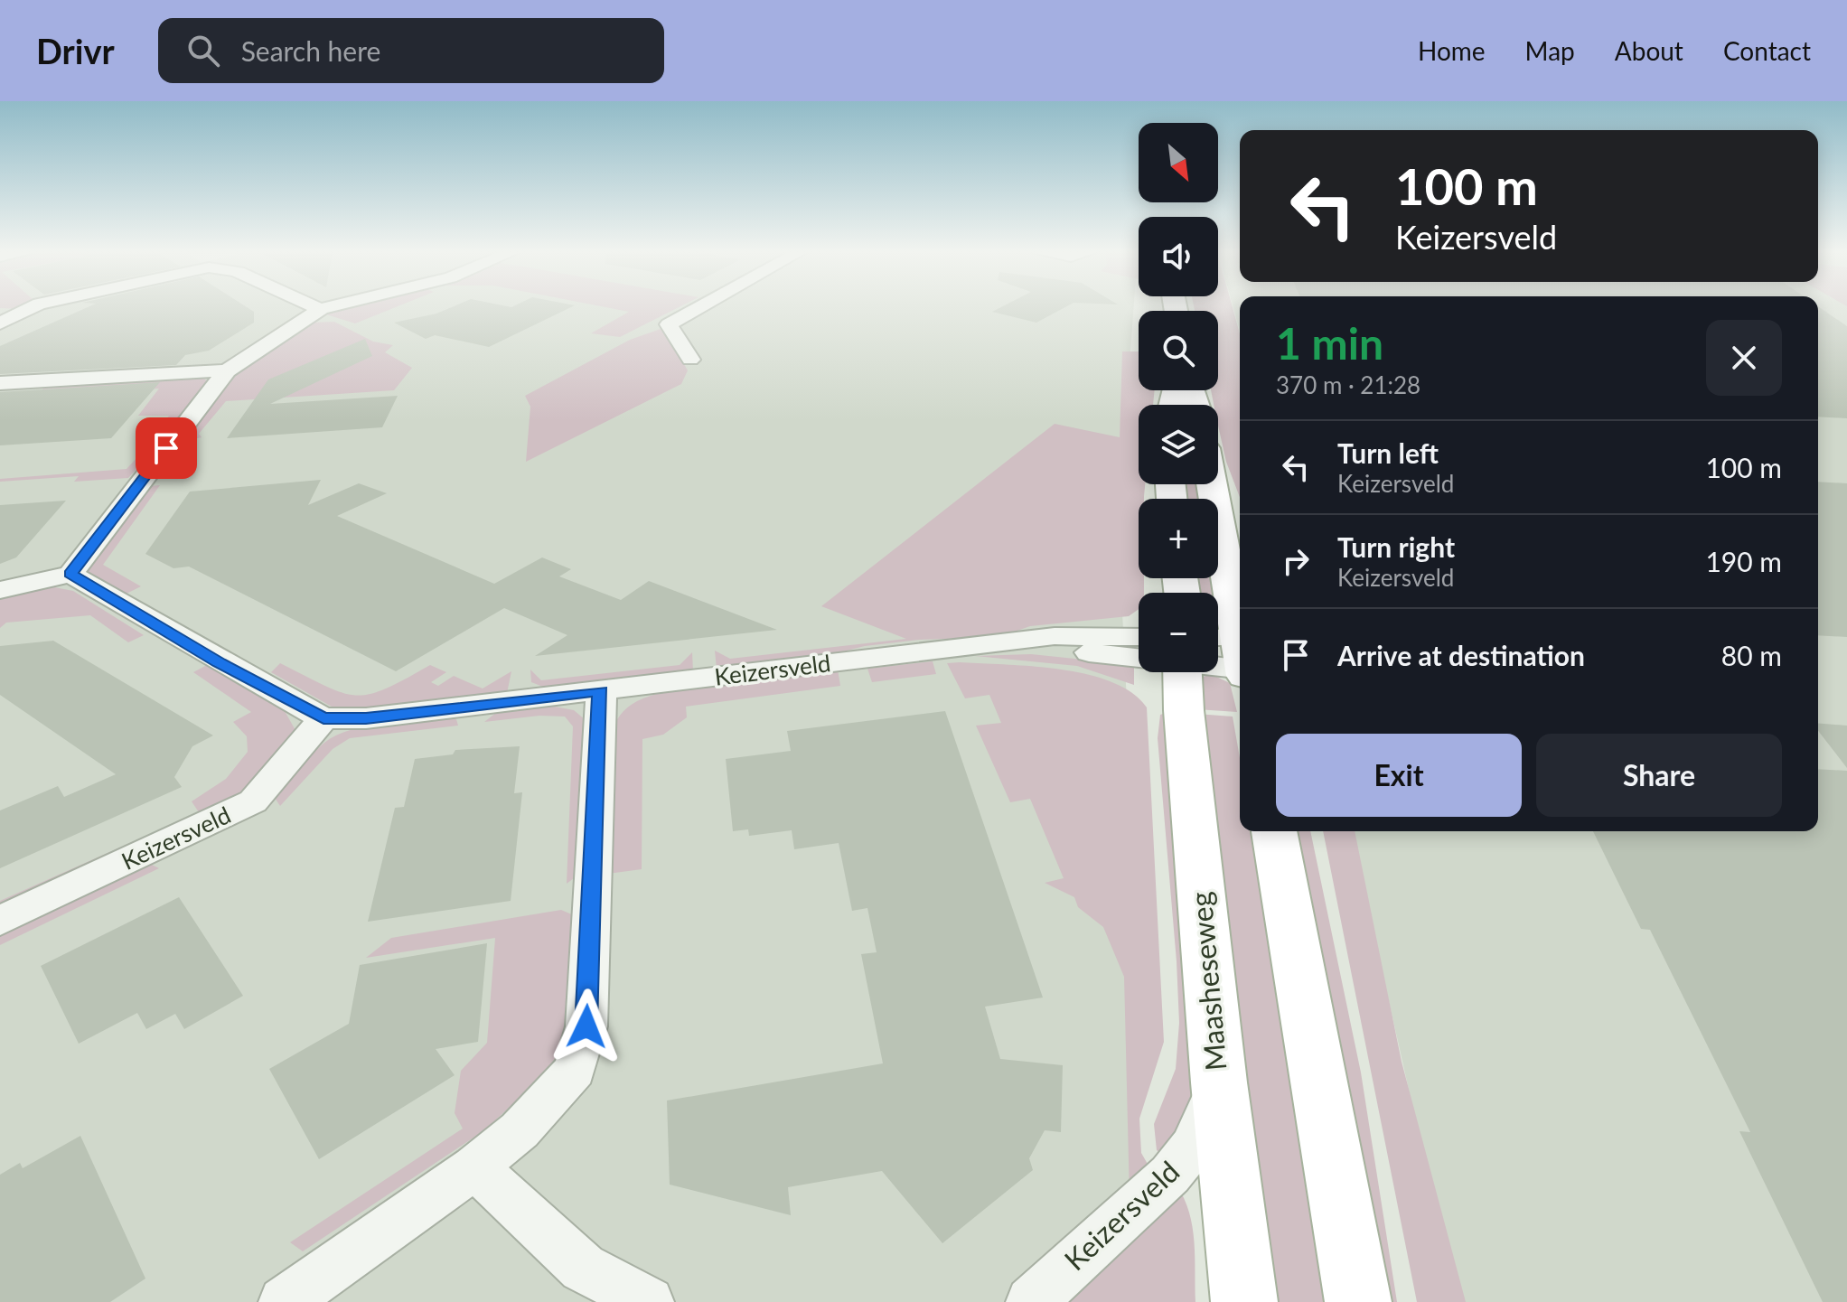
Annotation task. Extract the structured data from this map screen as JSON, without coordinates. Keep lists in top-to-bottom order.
{
  "streets": {
    "main road": ["Maasheseweg"],
    "street": ["Keizersveld"]
  },
  "crossings": [
    ["Keizersveld", "Maasheseweg"]
  ],
  "north": "bottom right",
  "page": {
    "header": "Drivr",
    "search": "Search here",
    "nav": [
      "Home",
      "Map",
      "About",
      "Contact"
    ],
    "map_buttons": ["+", "−"],
    "turn": ["100 m", "Keizersveld"],
    "heading": ["1 min", "370 m · 21:28"],
    "list": [
      {
        "name": "Turn left",
        "note": "Keizersveld",
        "value": "100 m"
      },
      {
        "name": "Turn right",
        "note": "Keizersveld",
        "value": "190 m"
      },
      {
        "name": "Arrive at destination",
        "value": "80 m"
      }
    ],
    "buttons": ["Exit", "Share"]
  }
}
